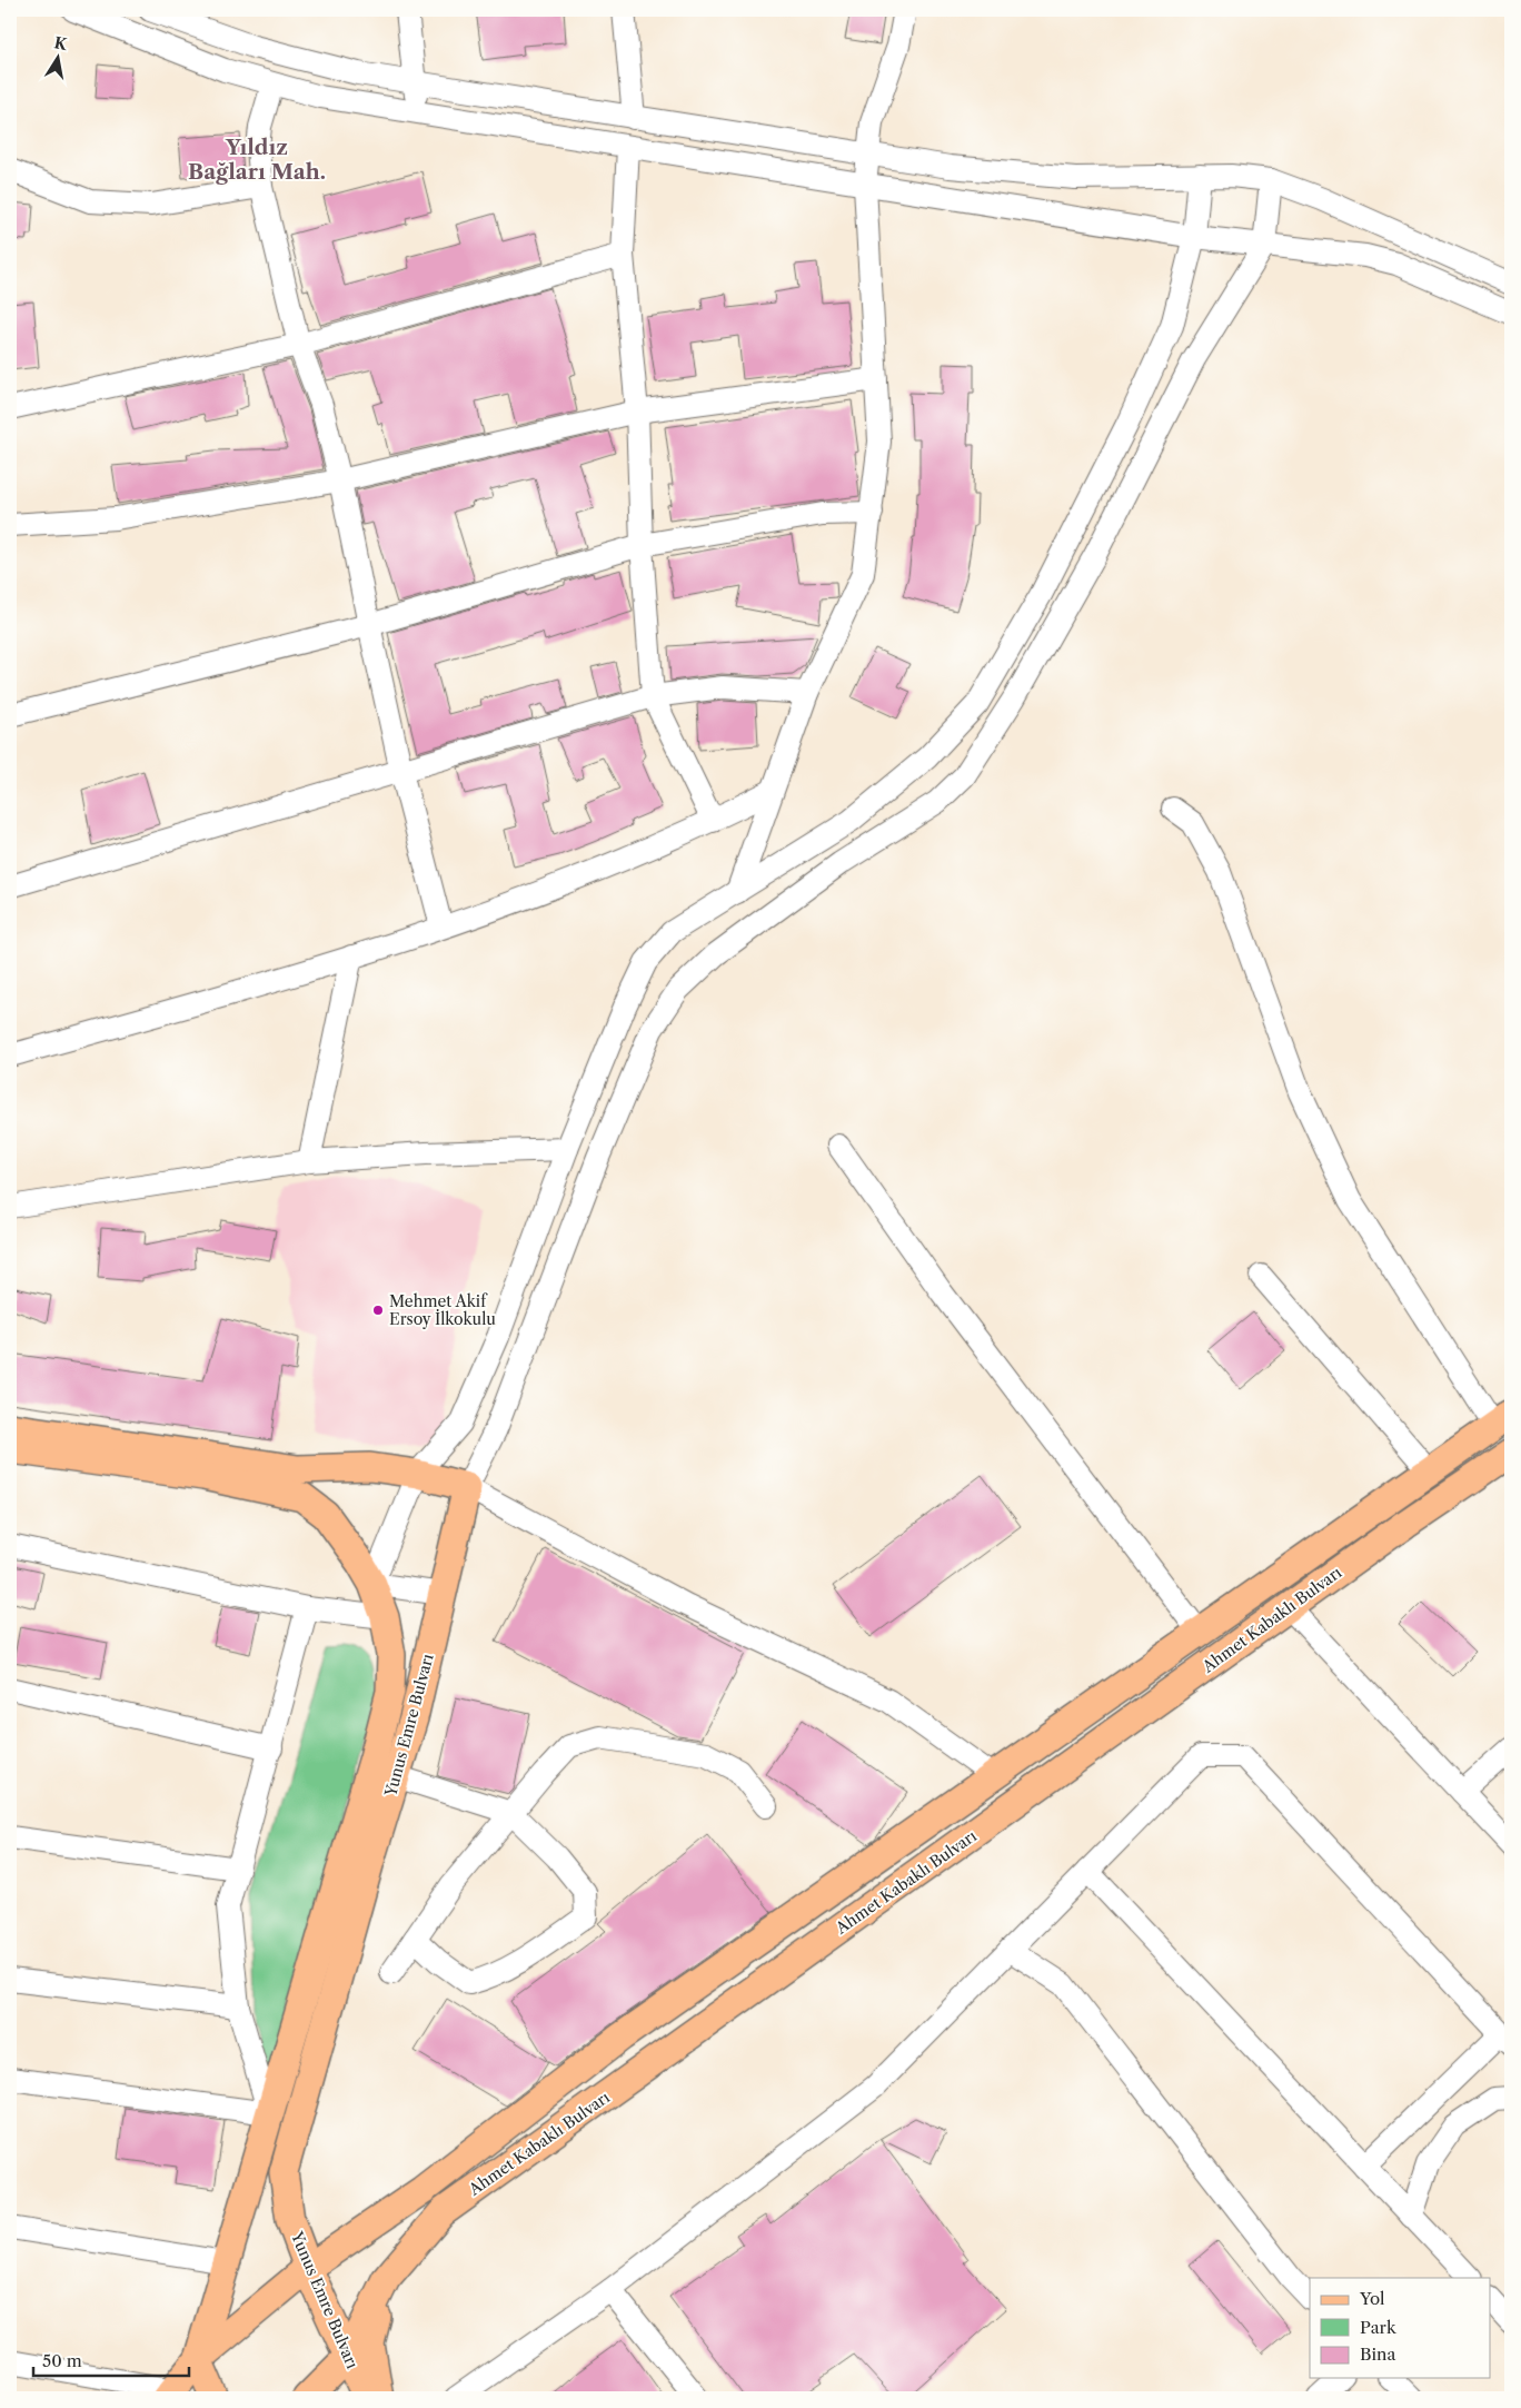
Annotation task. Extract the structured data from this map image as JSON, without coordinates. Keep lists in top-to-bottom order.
{
  "streets": {
    "main road": ["Ahmet Kabaklı Bulvarı", "Yunus Emre Bulvarı"]
  },
  "crossings": [
    ["Ahmet Kabaklı Bulvarı", "Yunus Emre Bulvarı"]
  ],
  "districts": ["Yıldız Bağları Mah."],
  "places": ["Mehmet Akif Ersoy İlkokulu"],
  "legend": ["Yol", "Park", "Bina"],
  "scale_bar": "50 m",
  "north": "top"
}
